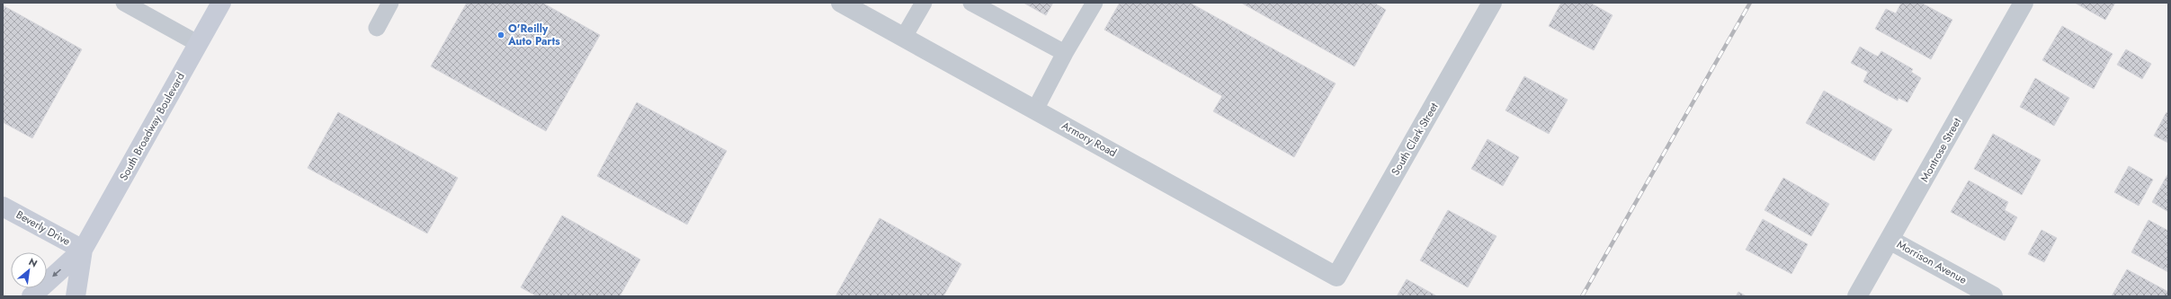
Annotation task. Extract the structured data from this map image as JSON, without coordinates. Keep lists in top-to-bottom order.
{
  "streets": {
    "main road": ["South Broadway Boulevard", "Beverly Drive"],
    "street": [
      "Armory Road",
      "South Clark Street",
      "Montrose Street",
      "Morrison Avenue"
    ]
  },
  "crossings": [
    ["South Broadway Boulevard", "Beverly Drive"],
    ["Armory Road", "South Clark Street"],
    ["Montrose Street", "Morrison Avenue"]
  ],
  "places": ["O'Reilly Auto Parts"],
  "north": "top right"
}
